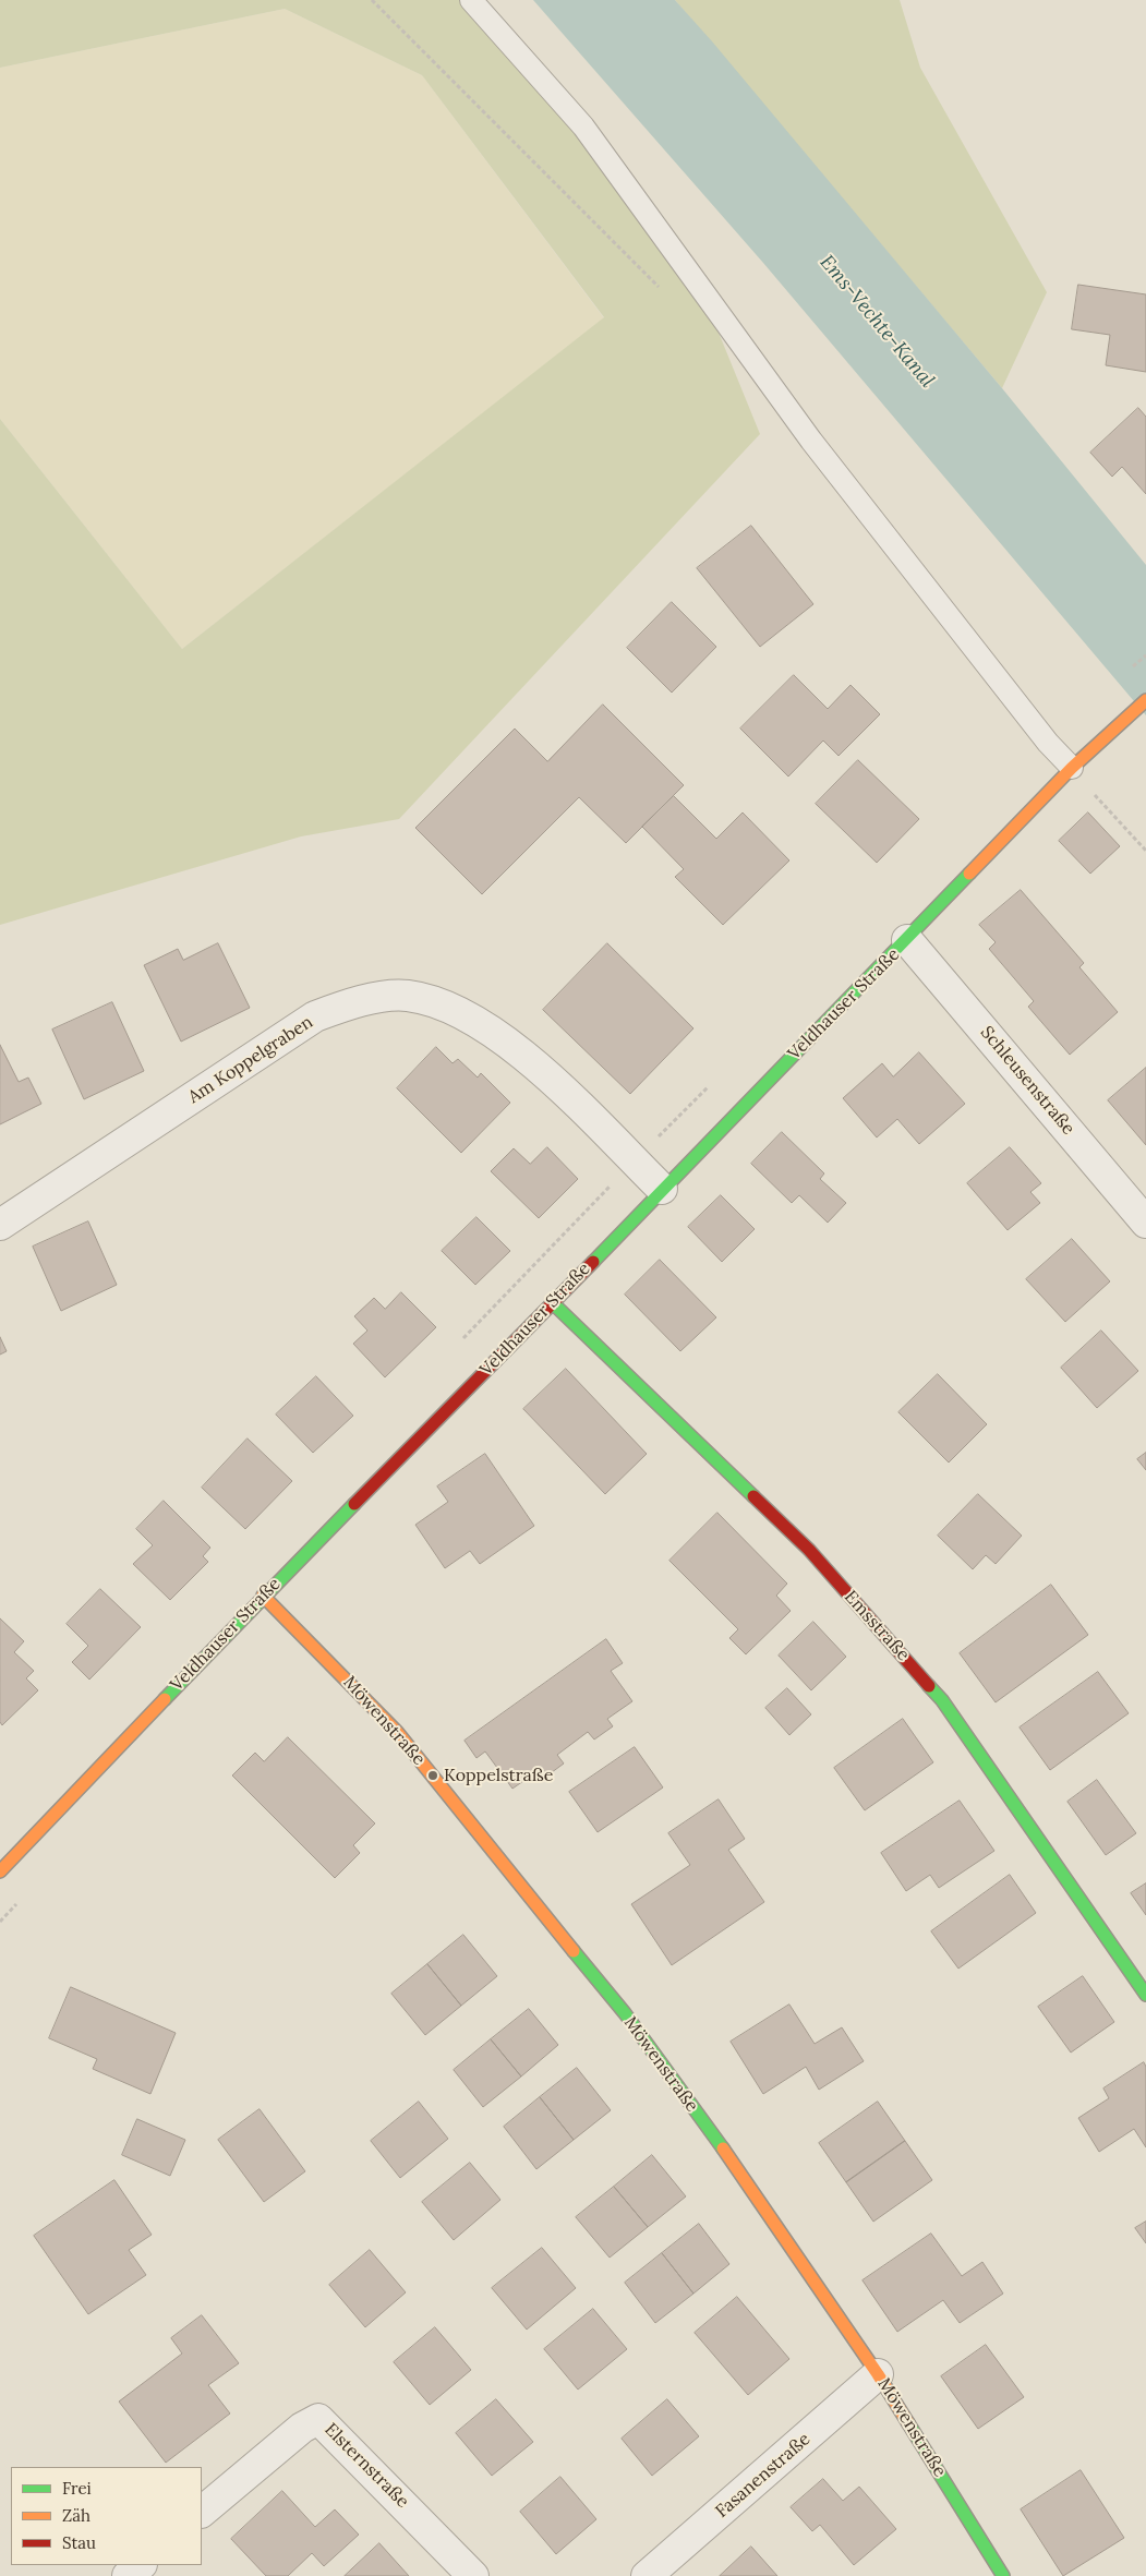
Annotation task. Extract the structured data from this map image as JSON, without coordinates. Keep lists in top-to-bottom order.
{
  "streets": {
    "street": [
      "Veldhauser Straße",
      "Am Koppelgraben",
      "Schleusenstraße",
      "Emsstraße",
      "Möwenstraße",
      "Elsternstraße",
      "Fasanenstraße"
    ]
  },
  "crossings": [
    ["Veldhauser Straße", "Am Koppelgraben"],
    ["Veldhauser Straße", "Schleusenstraße"],
    ["Veldhauser Straße", "Emsstraße"],
    ["Veldhauser Straße", "Möwenstraße"],
    ["Möwenstraße", "Fasanenstraße"]
  ],
  "water": ["Ems-Vechte-Kanal"],
  "places": ["Koppelstraße"],
  "legend": ["Frei", "Zäh", "Stau"]
}
